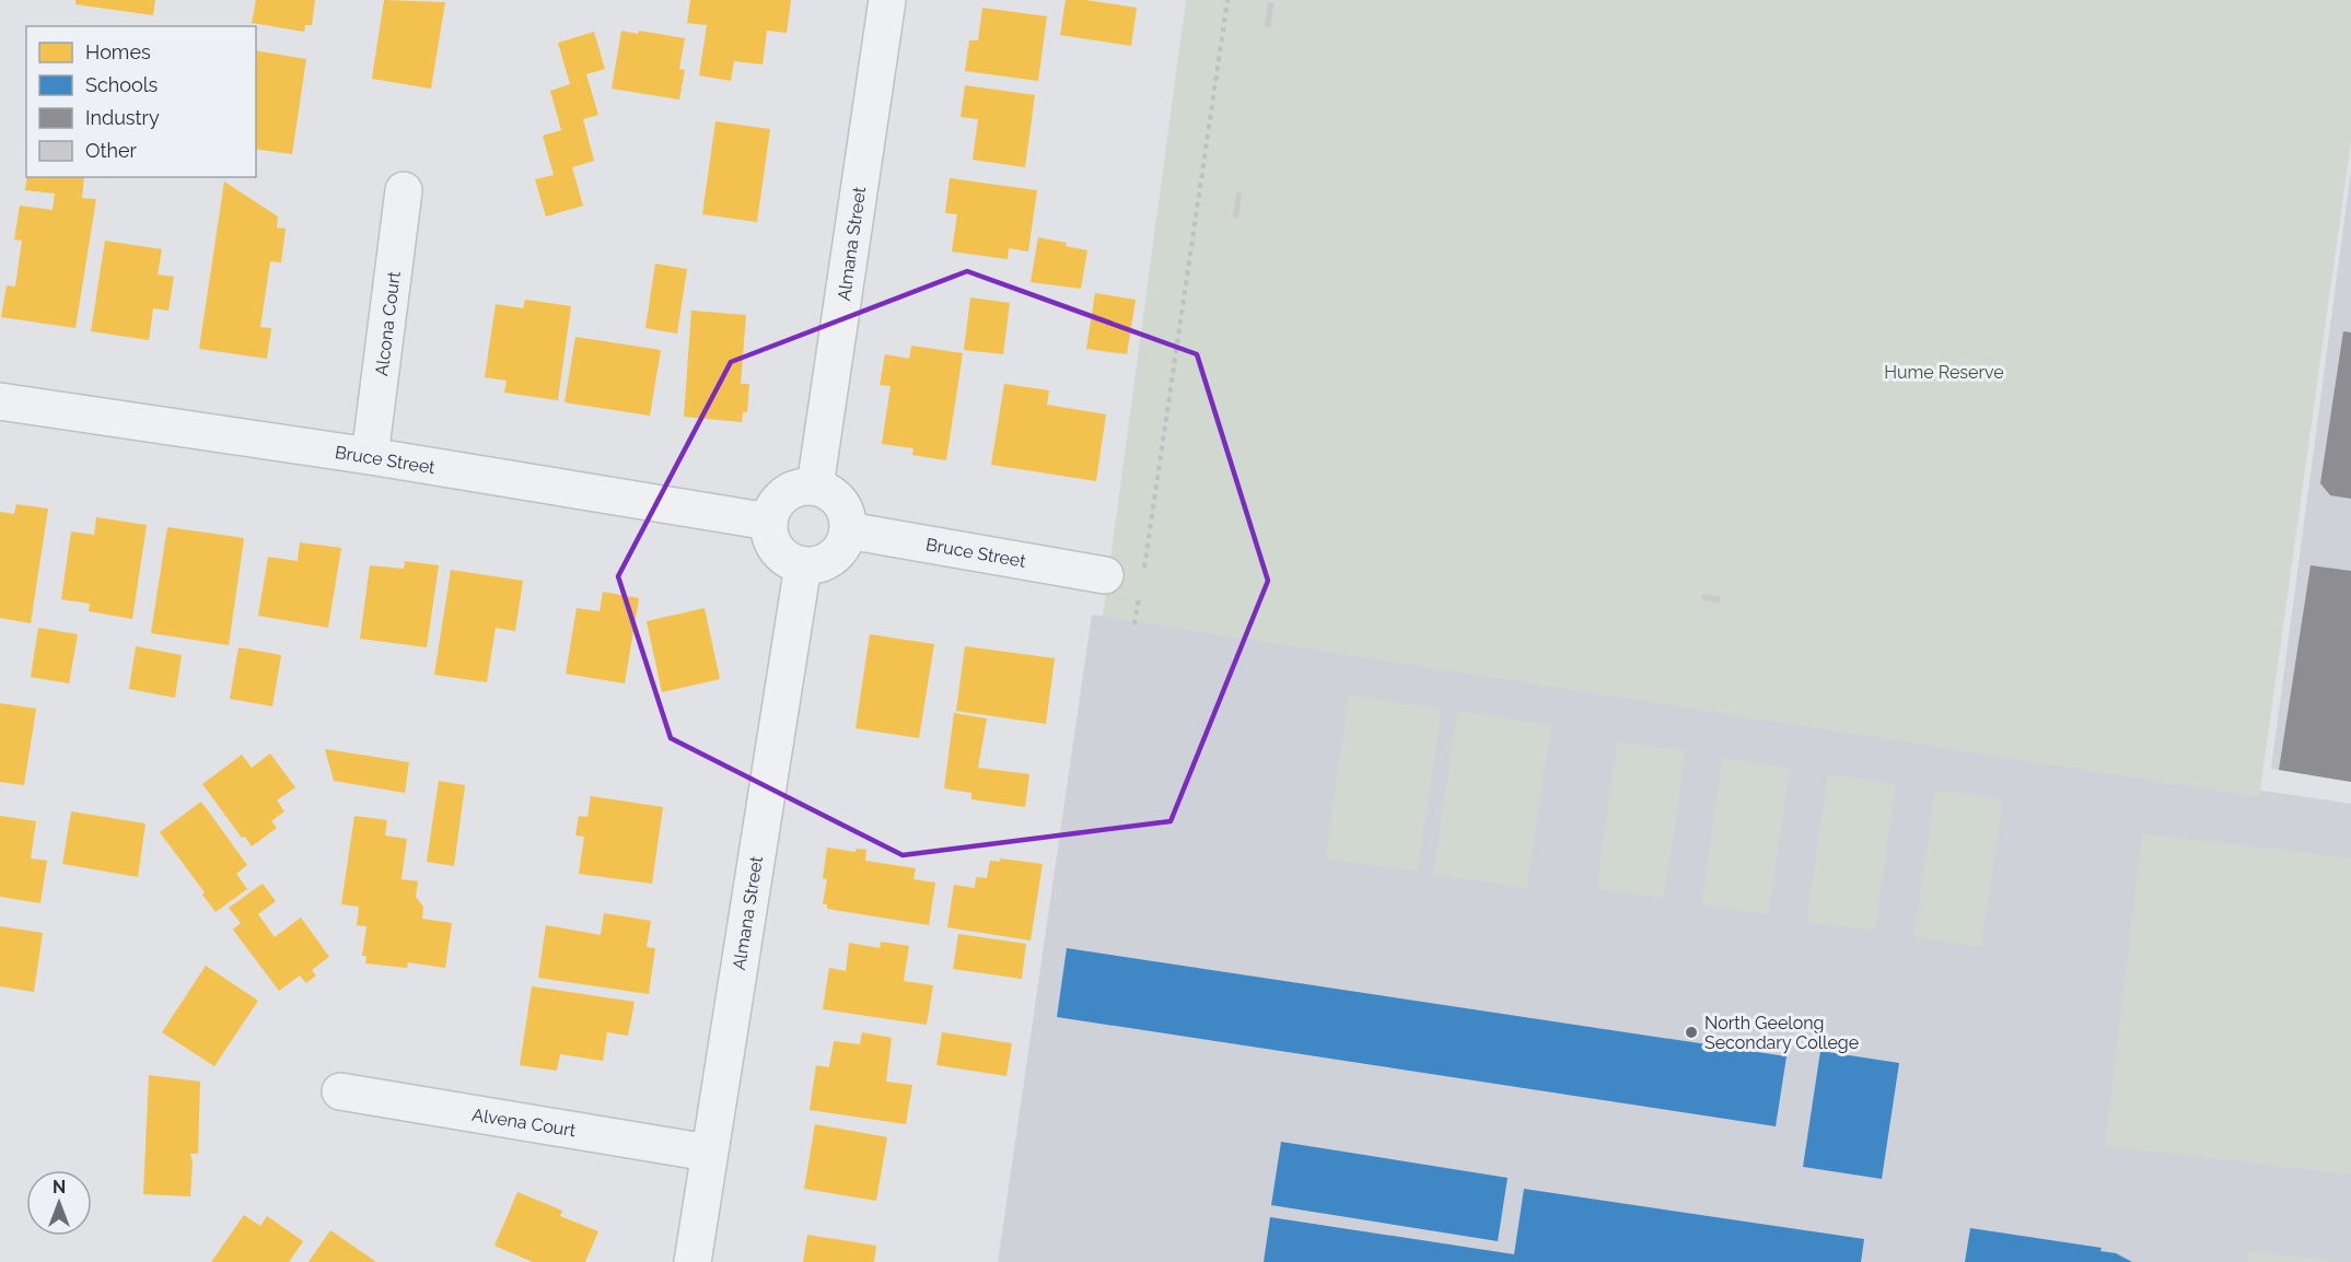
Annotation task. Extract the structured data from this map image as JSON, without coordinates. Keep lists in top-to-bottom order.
{
  "streets": {
    "street": [
      "Almana Street",
      "Alcona Court",
      "Bruce Street",
      "Alvena Court"
    ]
  },
  "crossings": [
    ["Almana Street", "Bruce Street"],
    ["Almana Street", "Alvena Court"],
    ["Alcona Court", "Bruce Street"]
  ],
  "parks": ["Hume Reserve"],
  "places": ["North Geelong Secondary College"],
  "legend": [
    "Homes",
    "Schools",
    "Industry",
    "Other"
  ],
  "north": "top"
}
